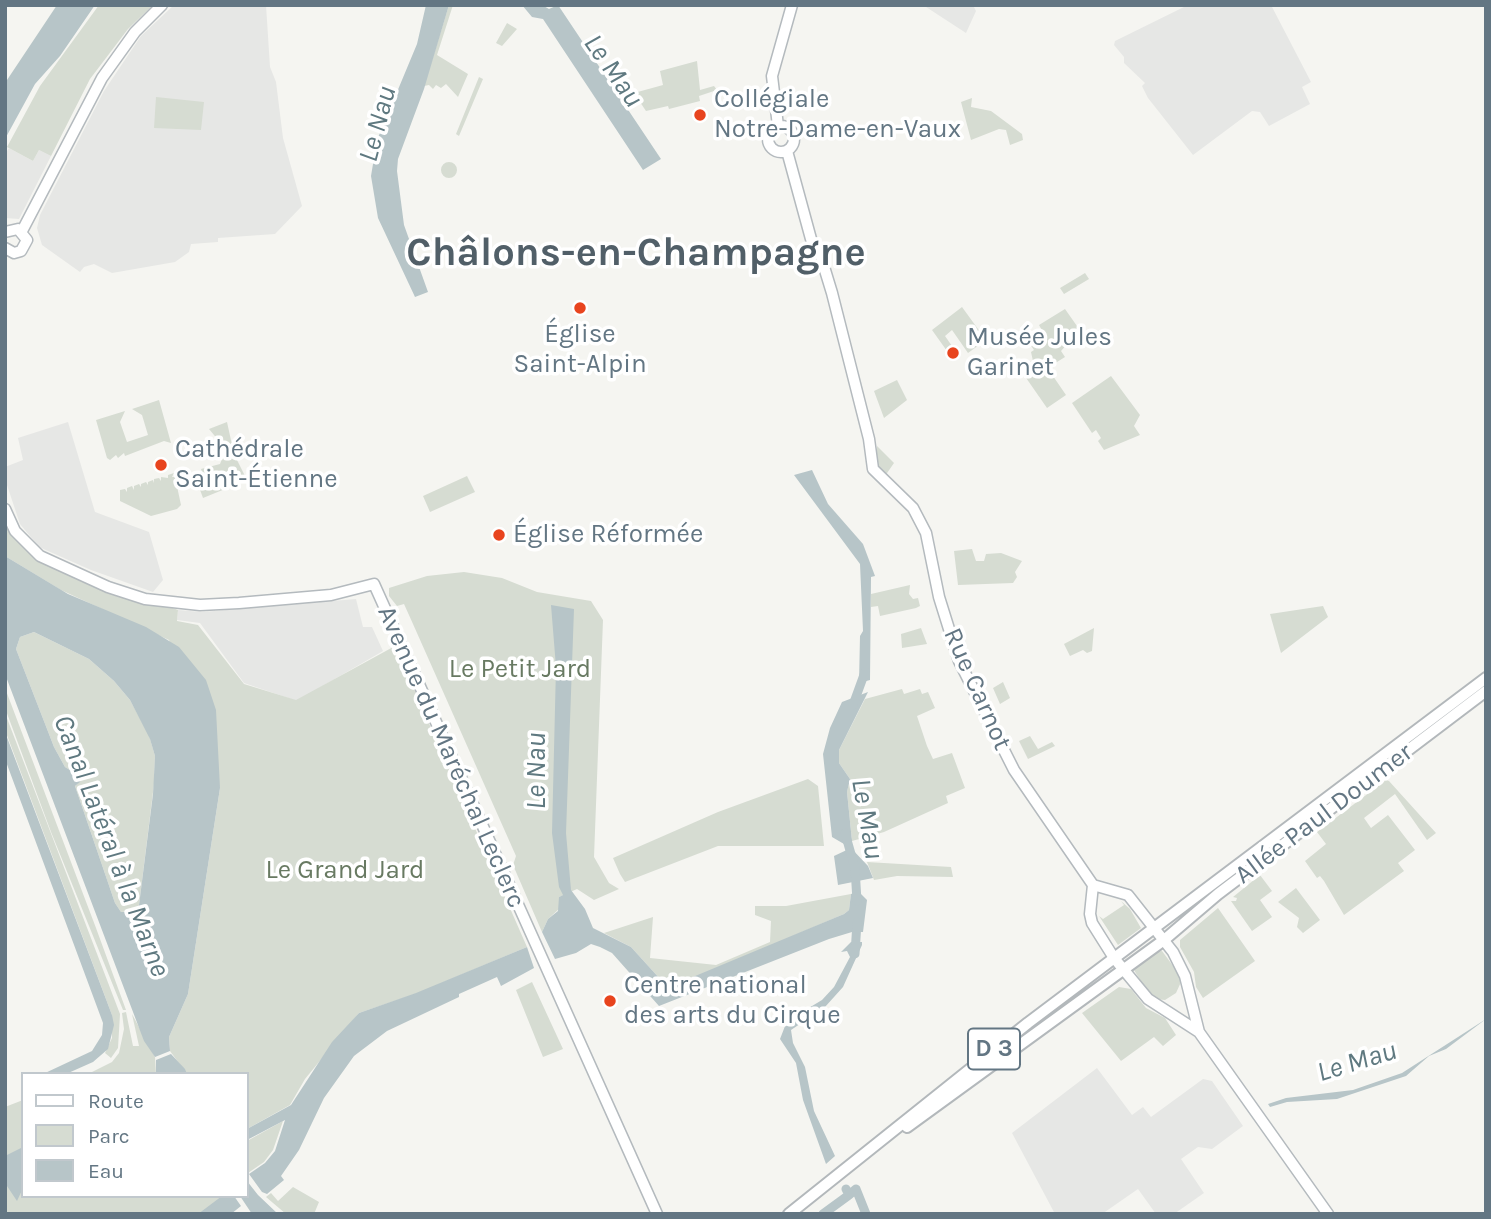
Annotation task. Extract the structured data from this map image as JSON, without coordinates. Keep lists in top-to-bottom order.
{
  "streets": {
    "main road": [
      "Rue Carnot",
      "Avenue du Maréchal Leclerc",
      "Allée Paul Doumer",
      "D 3"
    ]
  },
  "crossings": [
    ["Allée Paul Doumer", "D 3"]
  ],
  "districts": ["Châlons-en-Champagne"],
  "water": ["Le Mau", "Le Nau", "Canal Latéral à la Marne"],
  "parks": ["Le Petit Jard", "Le Grand Jard"],
  "places": [
    "Collégiale Notre-Dame-en-Vaux",
    "Église Saint-Alpin",
    "Musée Jules Garinet",
    "Cathédrale Saint-Étienne",
    "Église Réformée",
    "Centre national des arts du Cirque"
  ],
  "legend": ["Route", "Parc", "Eau"]
}
